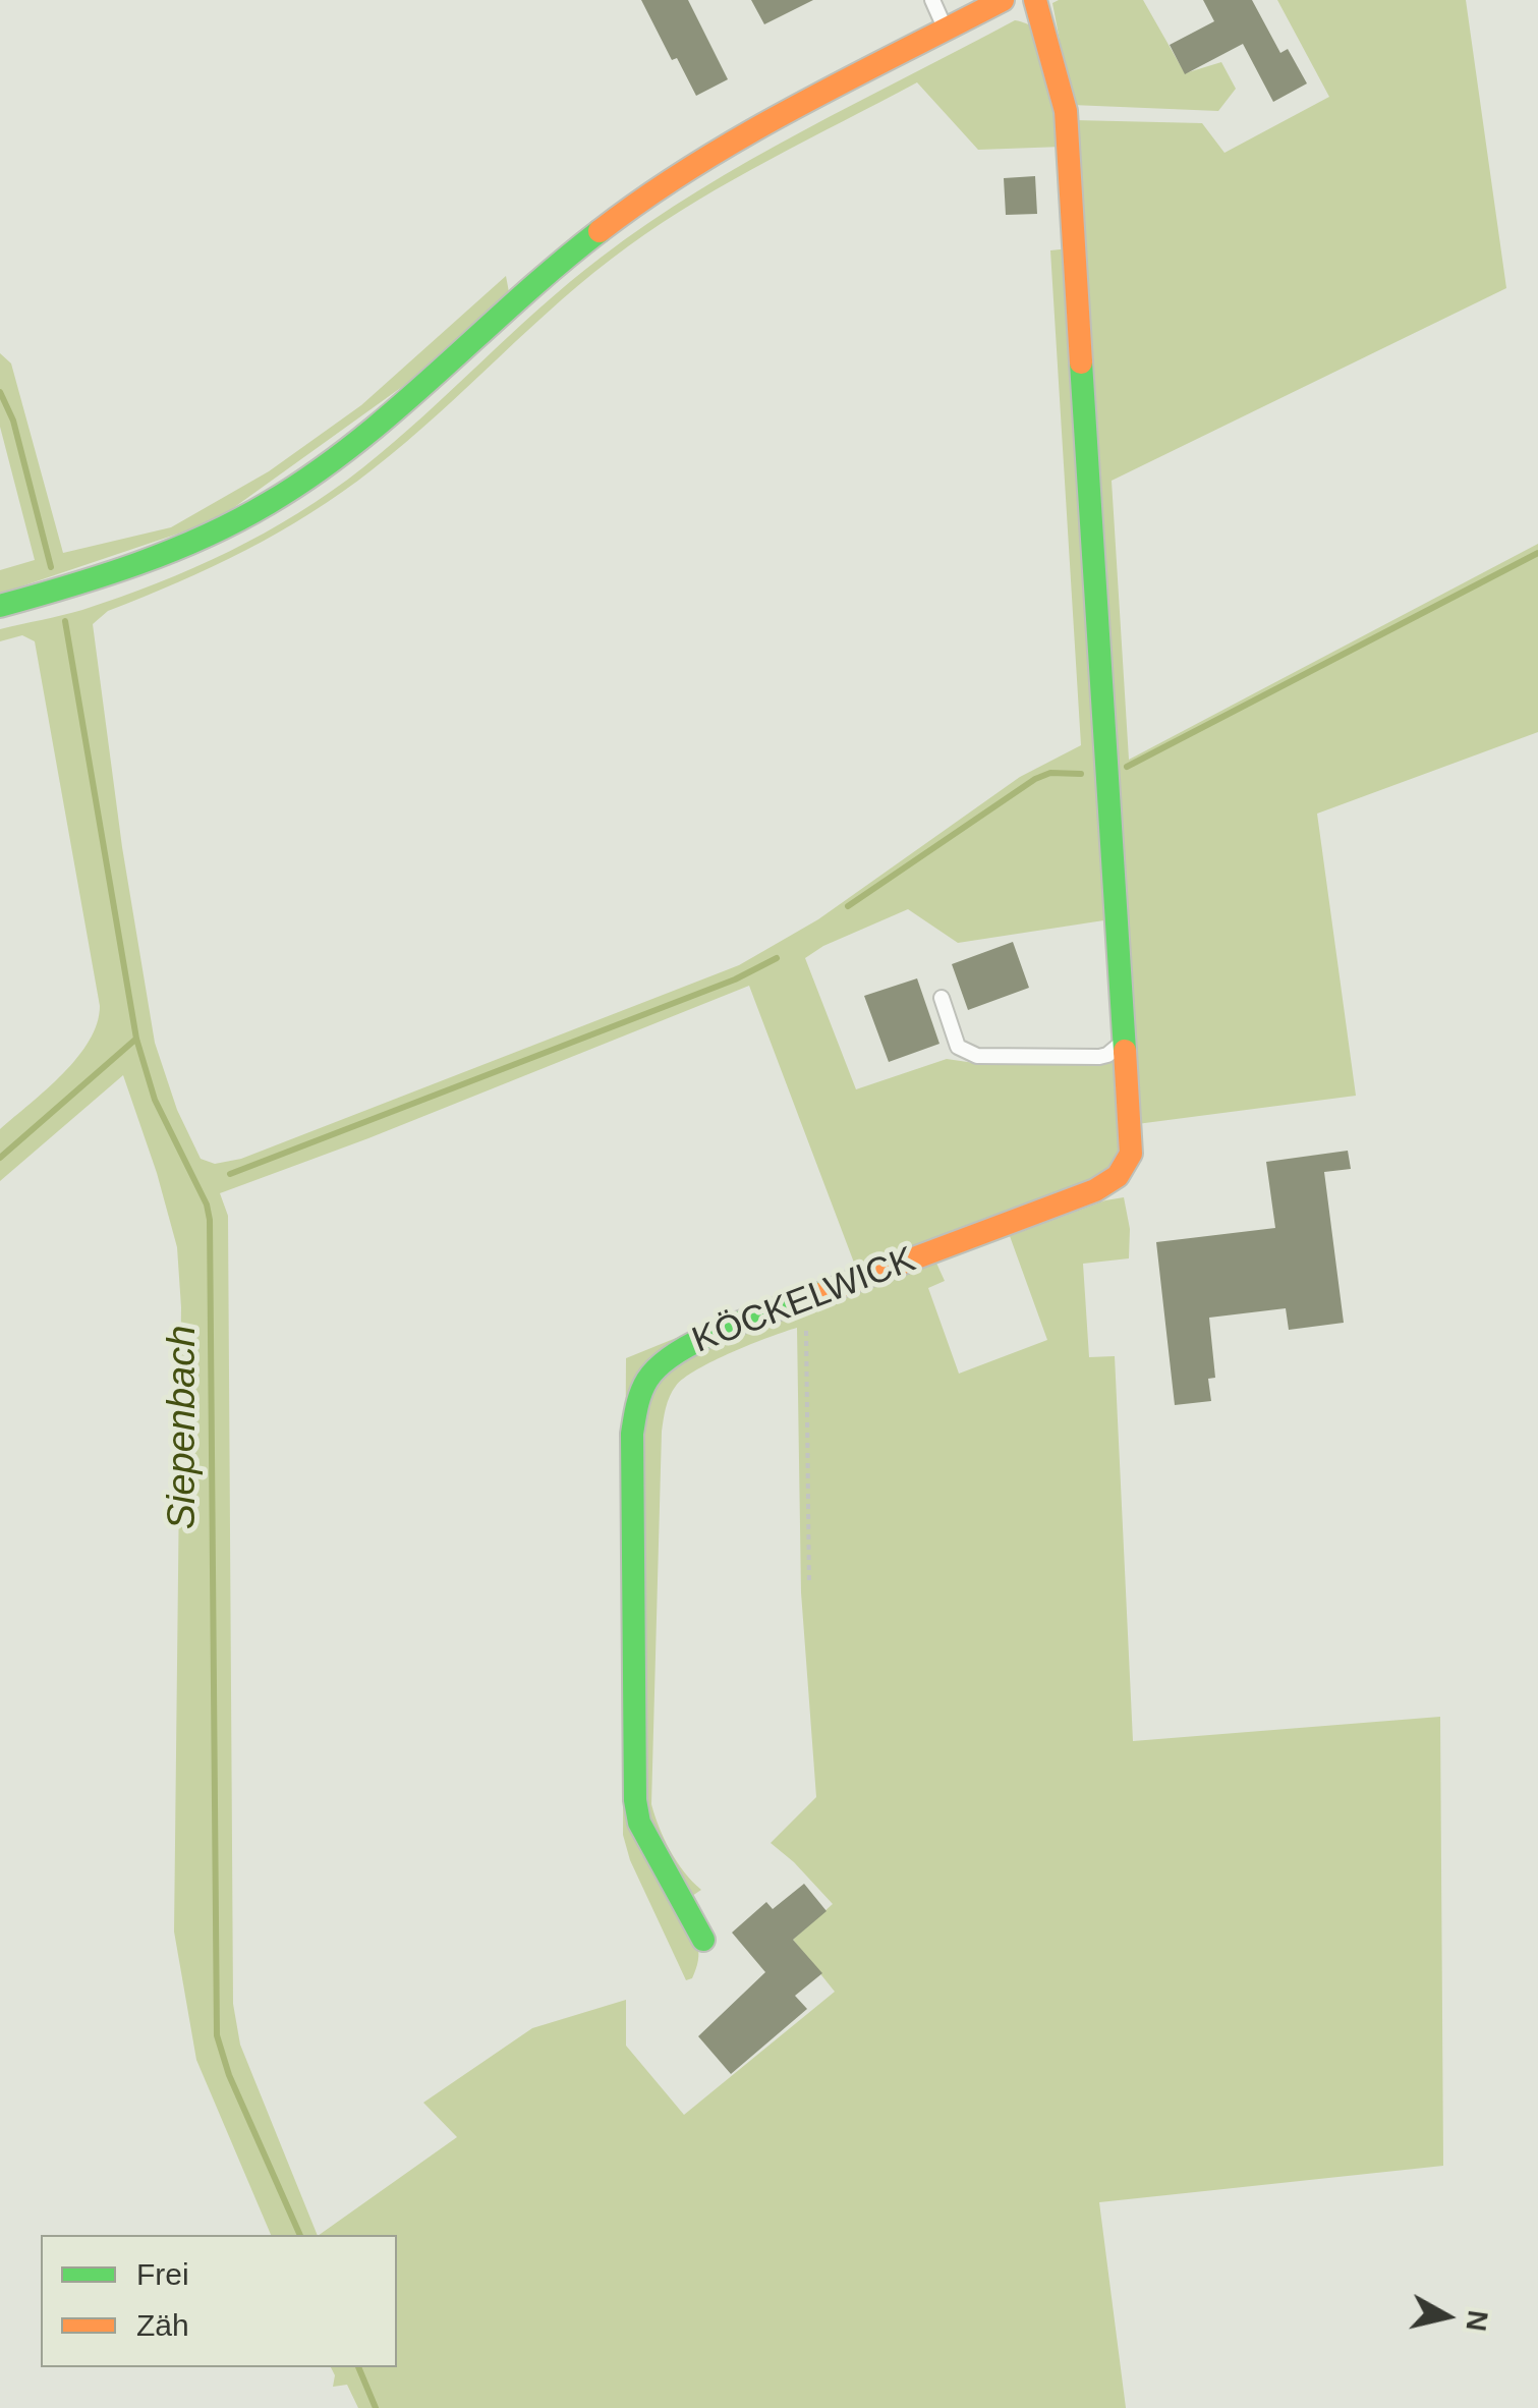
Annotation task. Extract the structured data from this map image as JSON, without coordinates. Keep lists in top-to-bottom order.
{
  "streets": {
    "street": ["KÖCKELWICK"]
  },
  "water": ["Siepenbach"],
  "legend": ["Frei", "Zäh"],
  "north": "right"
}
